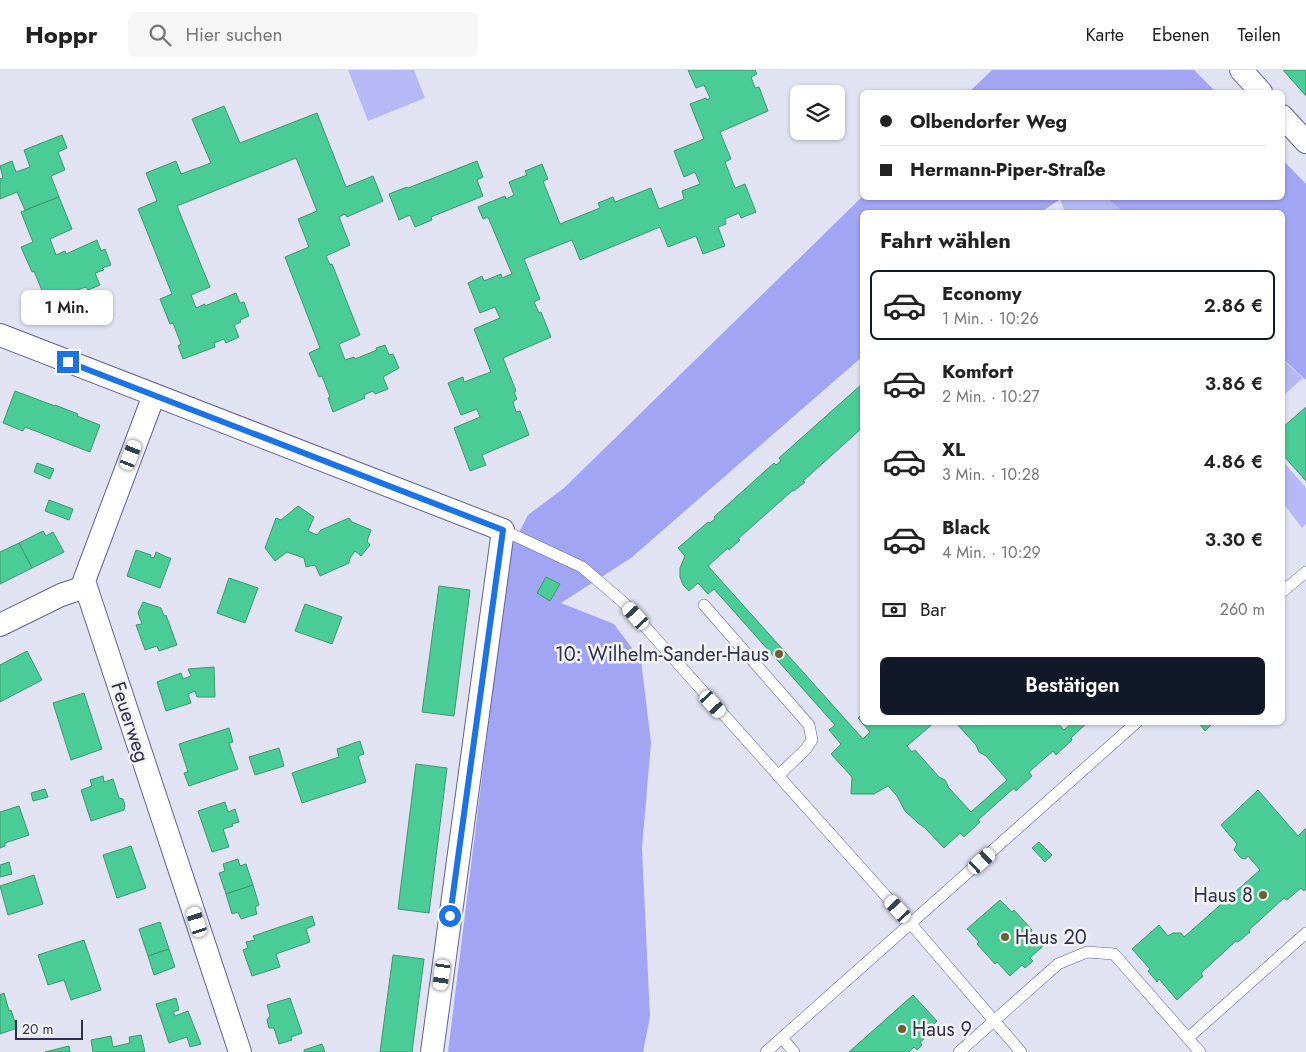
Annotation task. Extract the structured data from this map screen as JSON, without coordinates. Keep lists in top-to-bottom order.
{
  "streets": {
    "street": ["Feuerweg"]
  },
  "places": [
    "10: Wilhelm-Sander-Haus",
    "Haus 8",
    "Haus 20",
    "Haus 9"
  ],
  "scale_bar": "20 m",
  "page": {
    "header": "Hoppr",
    "search": "Hier suchen",
    "nav": ["Karte", "Ebenen", "Teilen"],
    "banner": ["Olbendorfer Weg", "Hermann-Piper-Straße"],
    "heading": "Fahrt wählen",
    "list": [
      {
        "name": "Economy",
        "note": "1 Min. · 10:26",
        "value": "2.86 €"
      },
      {
        "name": "Komfort",
        "note": "2 Min. · 10:27",
        "value": "3.86 €"
      },
      {
        "name": "XL",
        "note": "3 Min. · 10:28",
        "value": "4.86 €"
      },
      {
        "name": "Black",
        "note": "4 Min. · 10:29",
        "value": "3.30 €"
      }
    ],
    "bubble": "1 Min.",
    "pay": ["Bar", "260 m"],
    "buttons": "Bestätigen",
    "scale": "20 m"
  }
}
